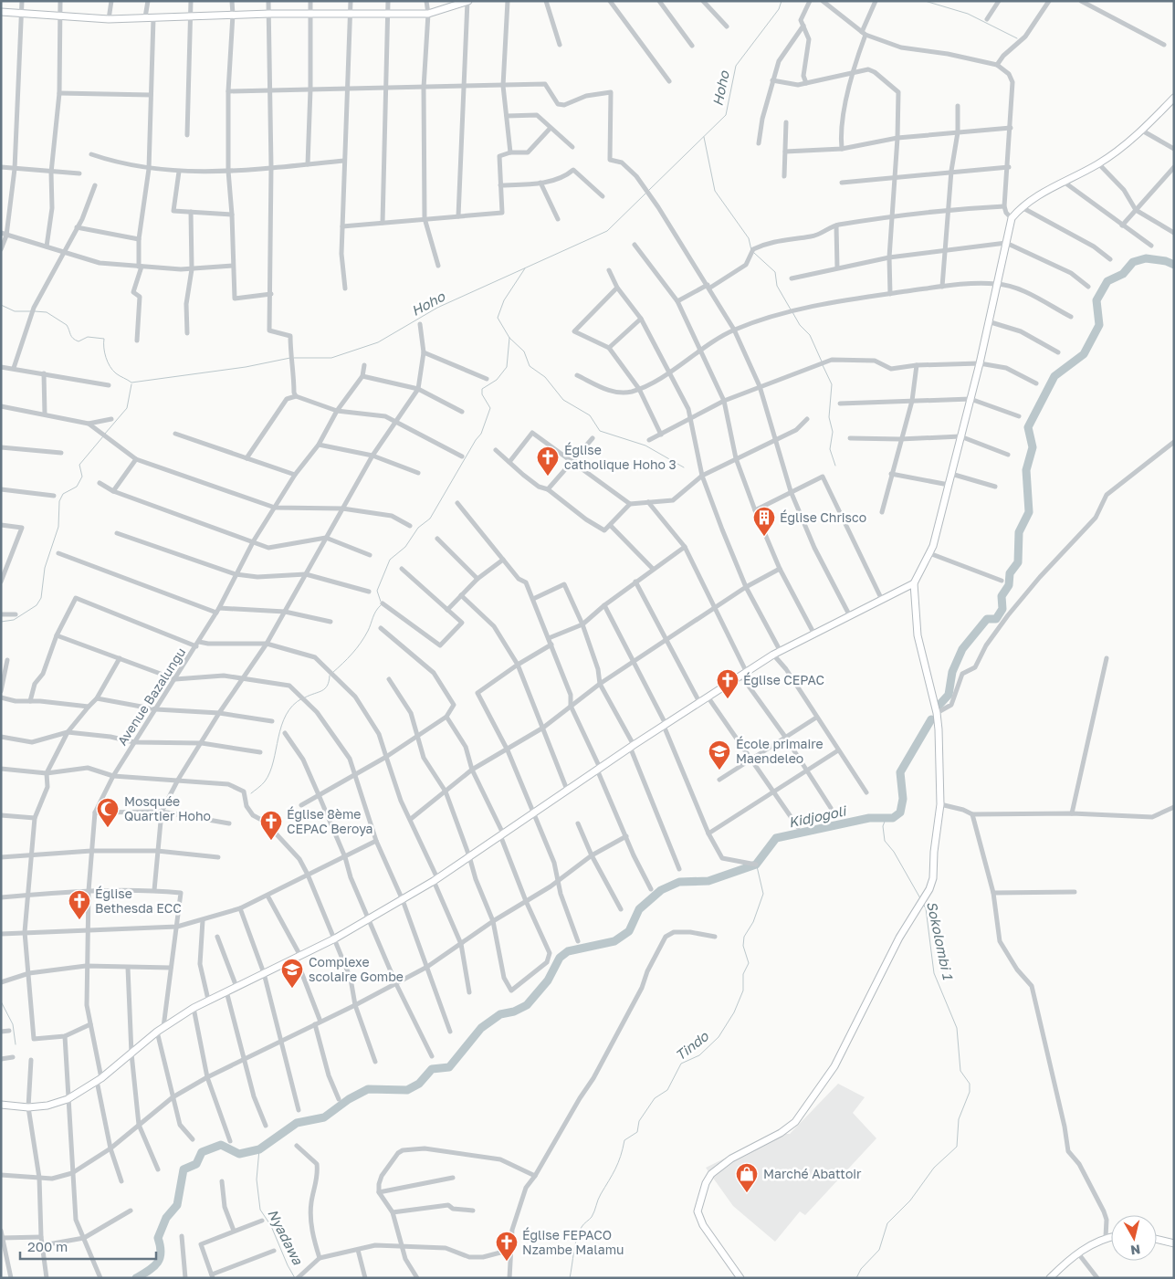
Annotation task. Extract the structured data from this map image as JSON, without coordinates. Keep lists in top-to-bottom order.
{
  "streets": {
    "street": ["Avenue Bazalungu"]
  },
  "water": [
    "Hoho",
    "Kidjogoli",
    "Sokolombi 1",
    "Tindo",
    "Nyadawa"
  ],
  "places": {
    "church": [
      "Église catholique Hoho 3",
      "Église CEPAC",
      "Église 8ème CEPAC Beroya",
      "Église Bethesda ECC",
      "Église FEPACO Nzambe Malamu"
    ],
    "building": ["Église Chrisco"],
    "school or university": ["École primaire Maendeleo", "Complexe scolaire Gombe"],
    "mosque": ["Mosquée Quartier Hoho"],
    "shop": ["Marché Abattoir"]
  },
  "scale_bar": "200 m",
  "north": "bottom"
}
